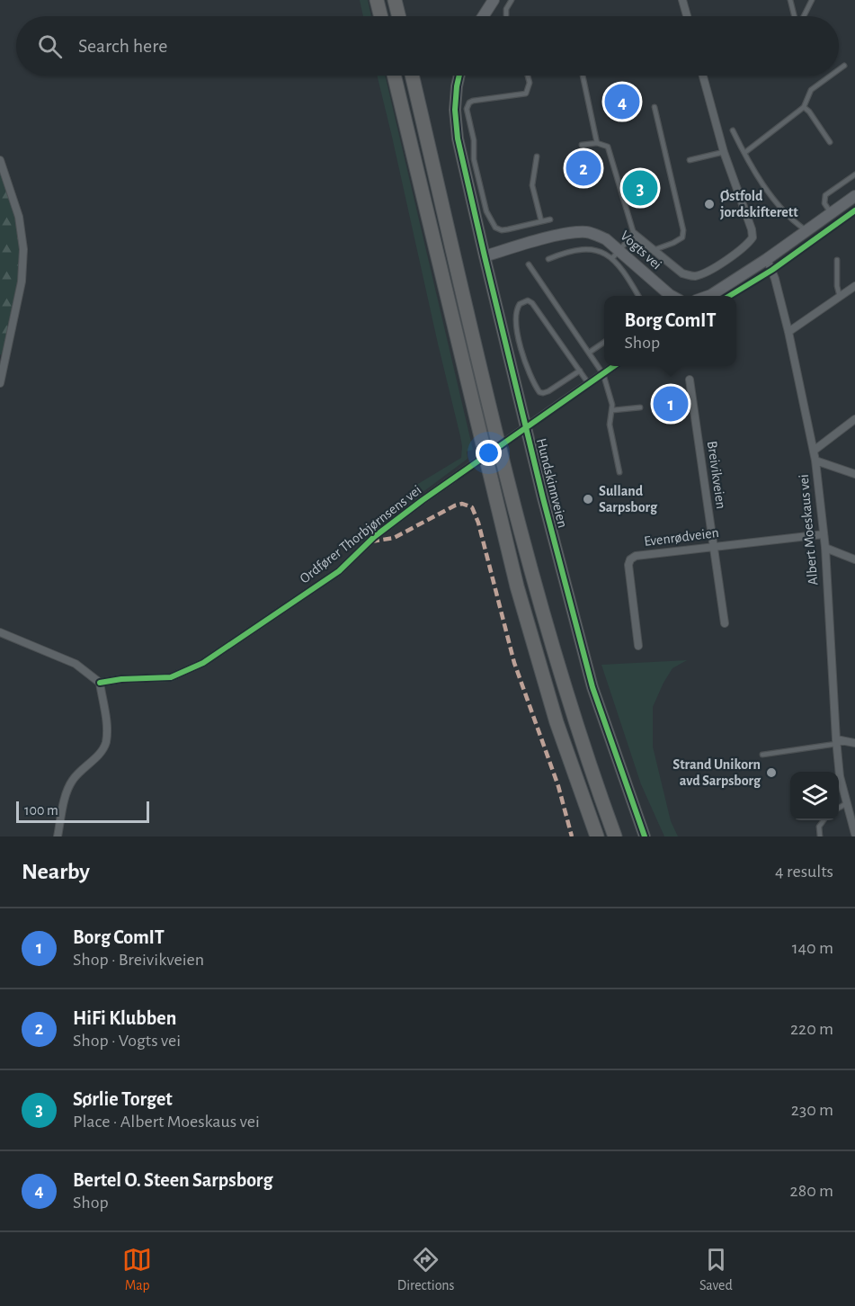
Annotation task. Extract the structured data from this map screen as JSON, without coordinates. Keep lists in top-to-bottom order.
{
  "streets": {
    "street": [
      "Vogts vei",
      "Breivikveien",
      "Hundskinnveien",
      "Albert Moeskaus vei",
      "Ordfører Thorbjørnsens vei",
      "Evenrødveien"
    ]
  },
  "crossings": [
    ["Vogts vei", "Hundskinnveien"],
    ["Breivikveien", "Evenrødveien"],
    ["Albert Moeskaus vei", "Evenrødveien"]
  ],
  "places": ["Østfold jordskifterett", "Sulland Sarpsborg", "Strand Unikorn avd Sarpsborg"],
  "scale_bar": "100 m",
  "page": {
    "search": "Search here",
    "pins": [
      "4",
      "2",
      "3",
      "1"
    ],
    "popup": ["Borg ComIT", "Shop"],
    "scale": "100 m",
    "heading": ["Nearby", "4 results"],
    "list": [
      {
        "mark": "1",
        "name": "Borg ComIT",
        "note": "Shop · Breivikveien",
        "value": "140 m"
      },
      {
        "mark": "2",
        "name": "HiFi Klubben",
        "note": "Shop · Vogts vei",
        "value": "220 m"
      },
      {
        "mark": "3",
        "name": "Sørlie Torget",
        "note": "Place · Albert Moeskaus vei",
        "value": "230 m"
      },
      {
        "mark": "4",
        "name": "Bertel O. Steen Sarpsborg",
        "note": "Shop",
        "value": "280 m"
      }
    ],
    "nav": ["Map", "Directions", "Saved"]
  }
}
